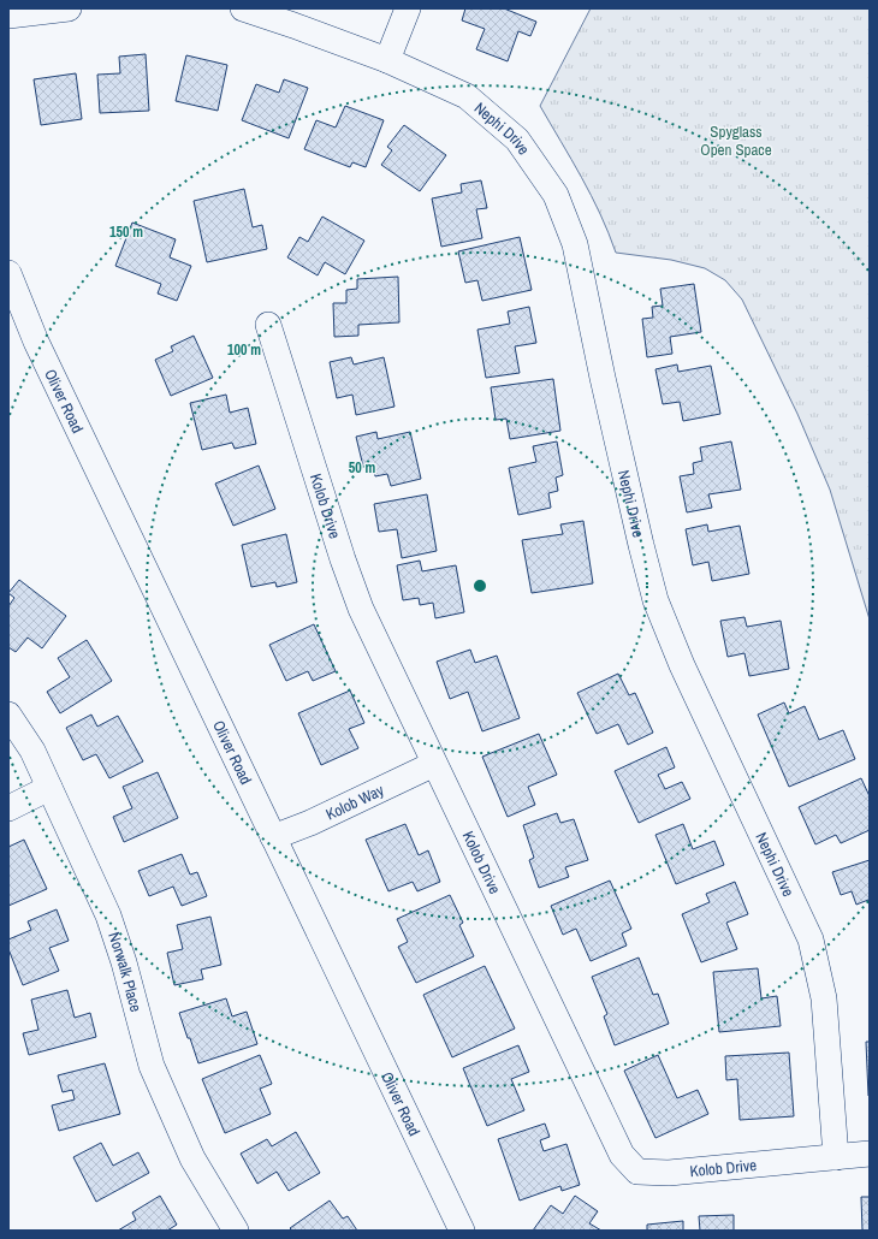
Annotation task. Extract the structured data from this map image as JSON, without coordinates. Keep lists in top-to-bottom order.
{
  "streets": {
    "street": [
      "Nephi Drive",
      "Oliver Road",
      "Kolob Drive",
      "Kolob Way",
      "Norwalk Place"
    ]
  },
  "crossings": [
    ["Nephi Drive", "Kolob Drive"],
    ["Oliver Road", "Kolob Way"],
    ["Kolob Drive", "Kolob Way"]
  ],
  "parks": ["Spyglass Open Space"],
  "rings": ["150 m", "100 m", "50 m"]
}
